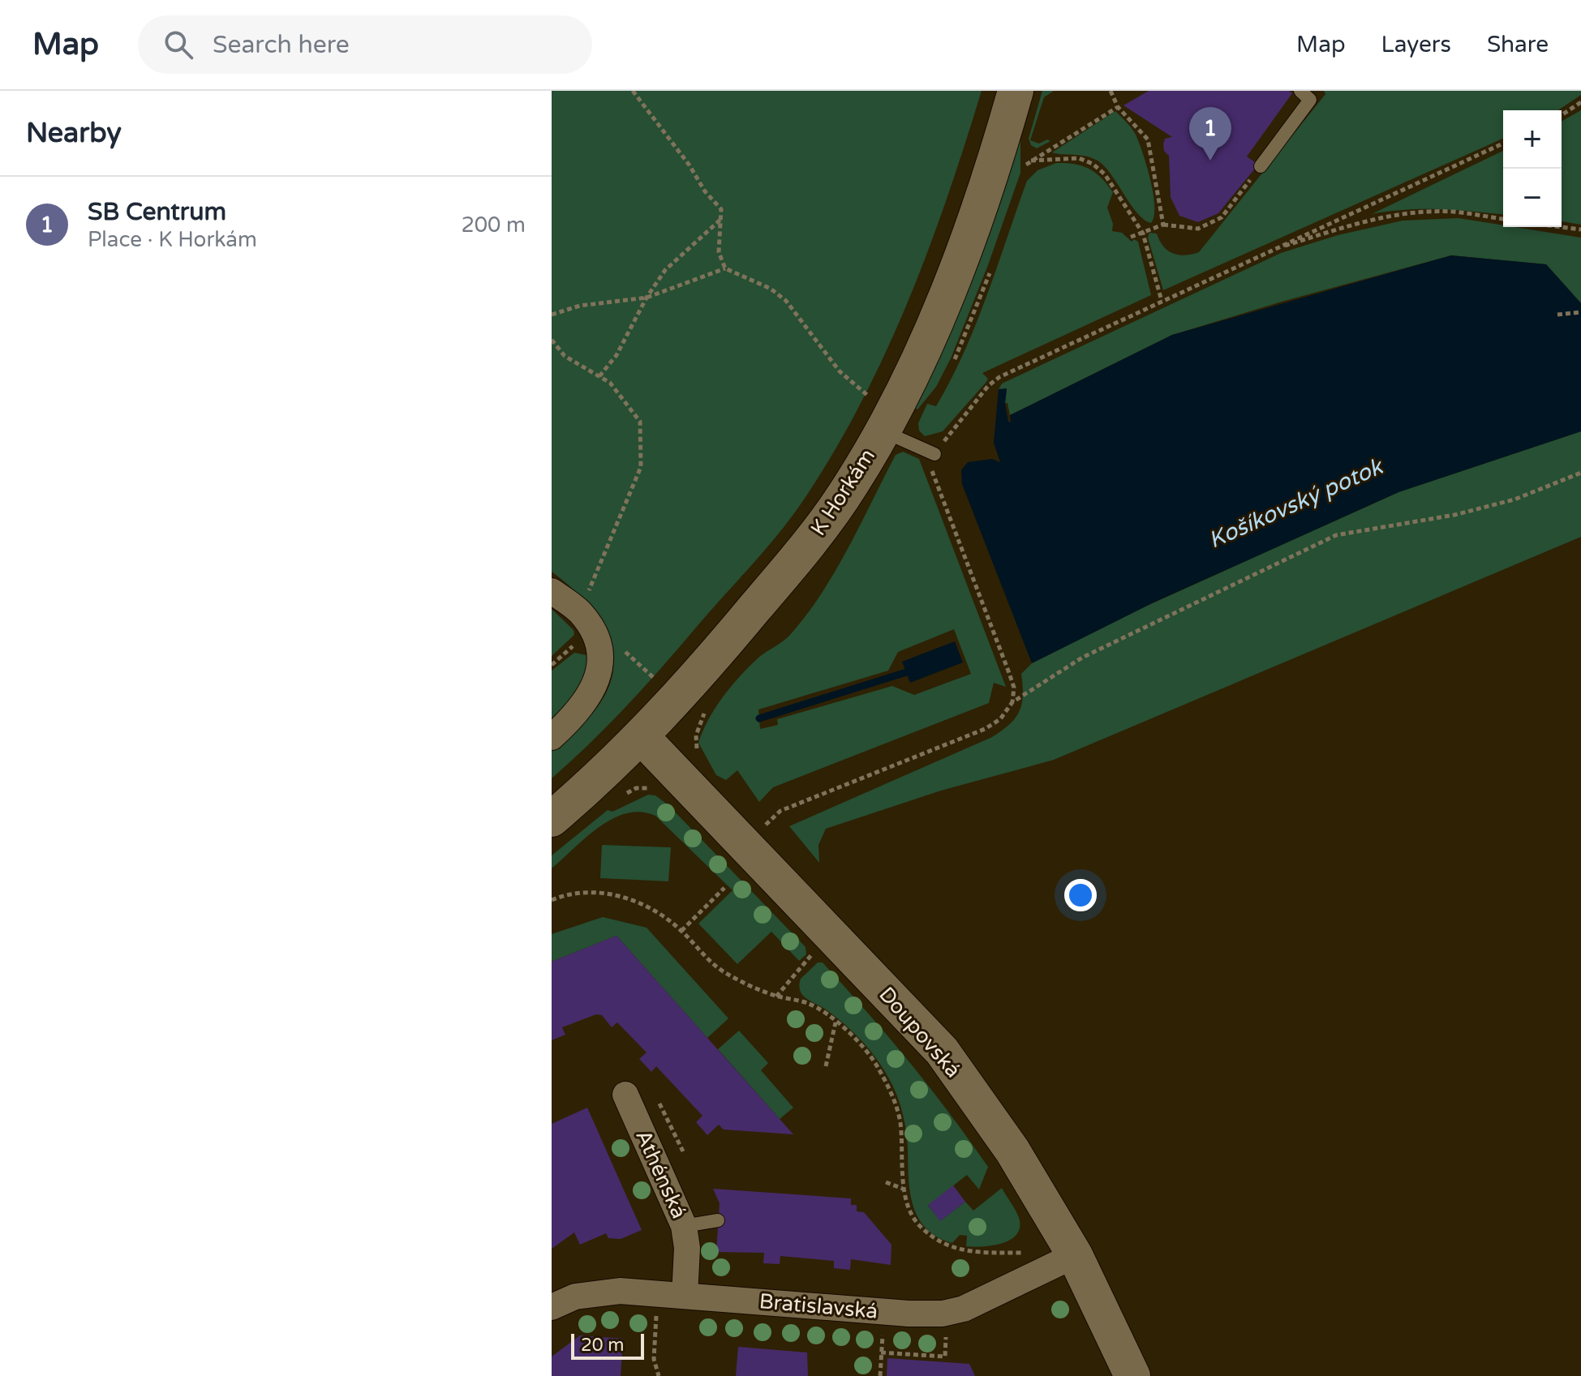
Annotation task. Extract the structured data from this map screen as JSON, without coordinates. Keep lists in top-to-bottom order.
{
  "streets": {
    "main road": ["K Horkám", "Doupovská"],
    "street": ["Athénská", "Bratislavská"]
  },
  "crossings": [
    ["K Horkám", "Doupovská"],
    ["Doupovská", "Bratislavská"],
    ["Athénská", "Bratislavská"]
  ],
  "water": ["Košíkovský potok"],
  "scale_bar": "20 m",
  "page": {
    "header": "Map",
    "search": "Search here",
    "nav": ["Map", "Layers", "Share"],
    "heading": "Nearby",
    "pins": "1",
    "map_buttons": ["+", "−"],
    "list": [
      {
        "mark": "1",
        "name": "SB Centrum",
        "note": "Place · K Horkám",
        "value": "200 m"
      }
    ],
    "scale": "20 m"
  }
}
